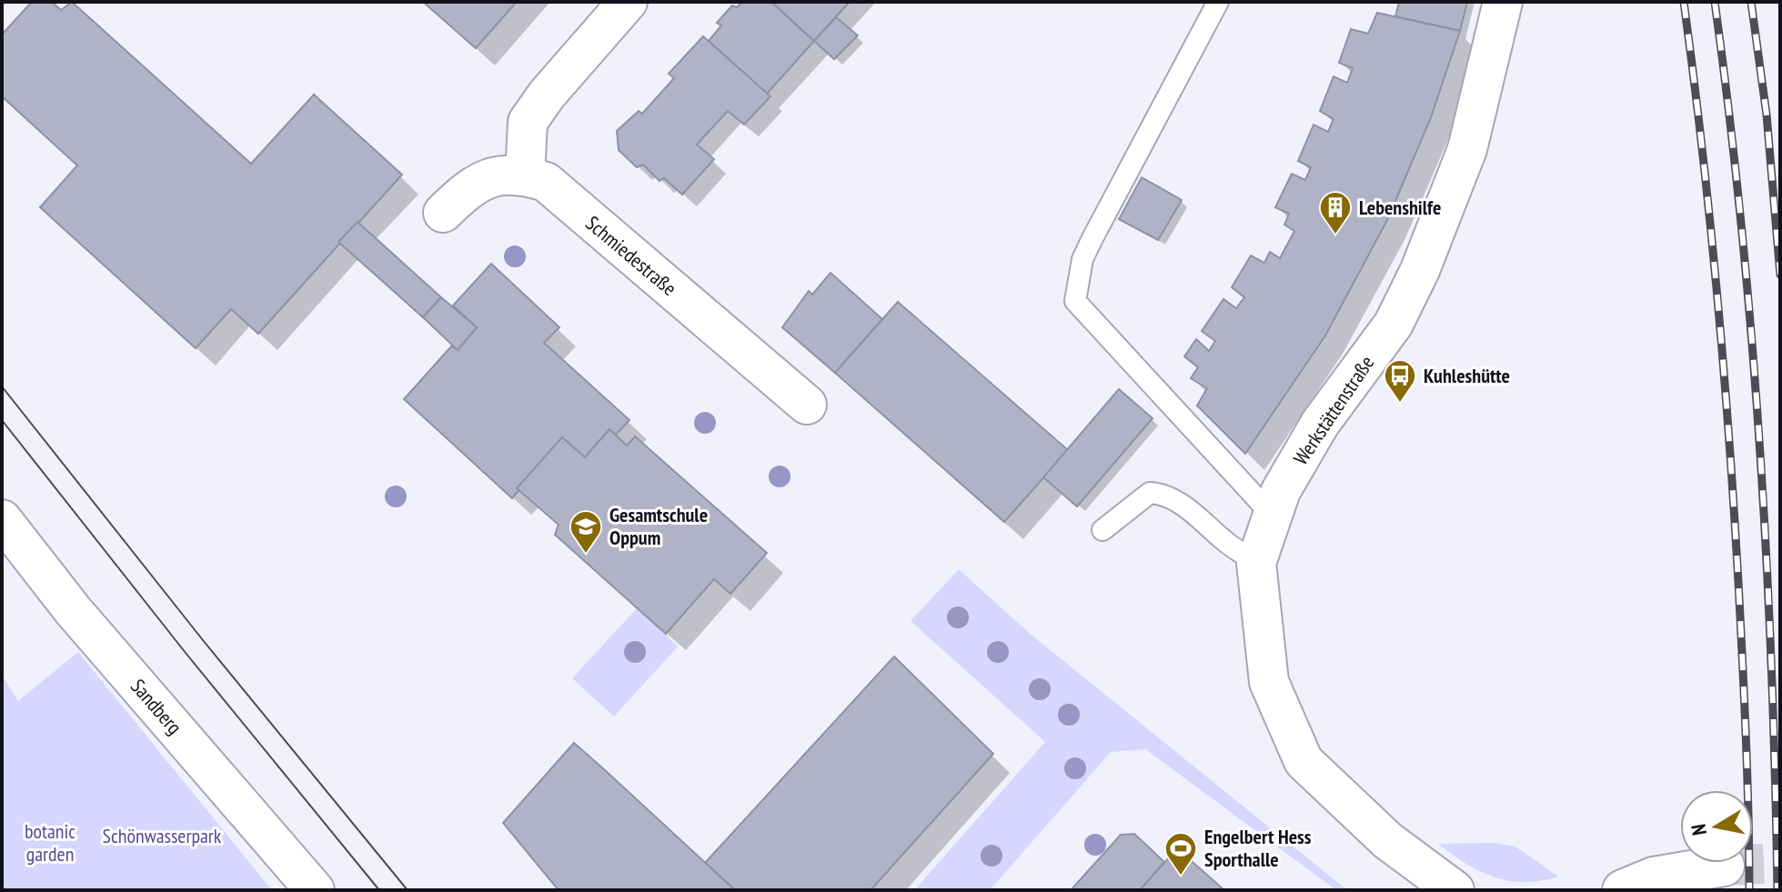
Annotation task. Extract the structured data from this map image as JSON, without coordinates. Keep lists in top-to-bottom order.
{
  "streets": {
    "street": ["Schmiedestraße", "Werkstättenstraße", "Sandberg"]
  },
  "parks": ["botanic garden", "Schönwasserpark"],
  "places": {
    "building": ["Lebenshilfe"],
    "bus stop": ["Kuhleshütte"],
    "school or university": ["Gesamtschule Oppum"],
    "sports": ["Engelbert Hess Sporthalle"]
  },
  "north": "left"
}
